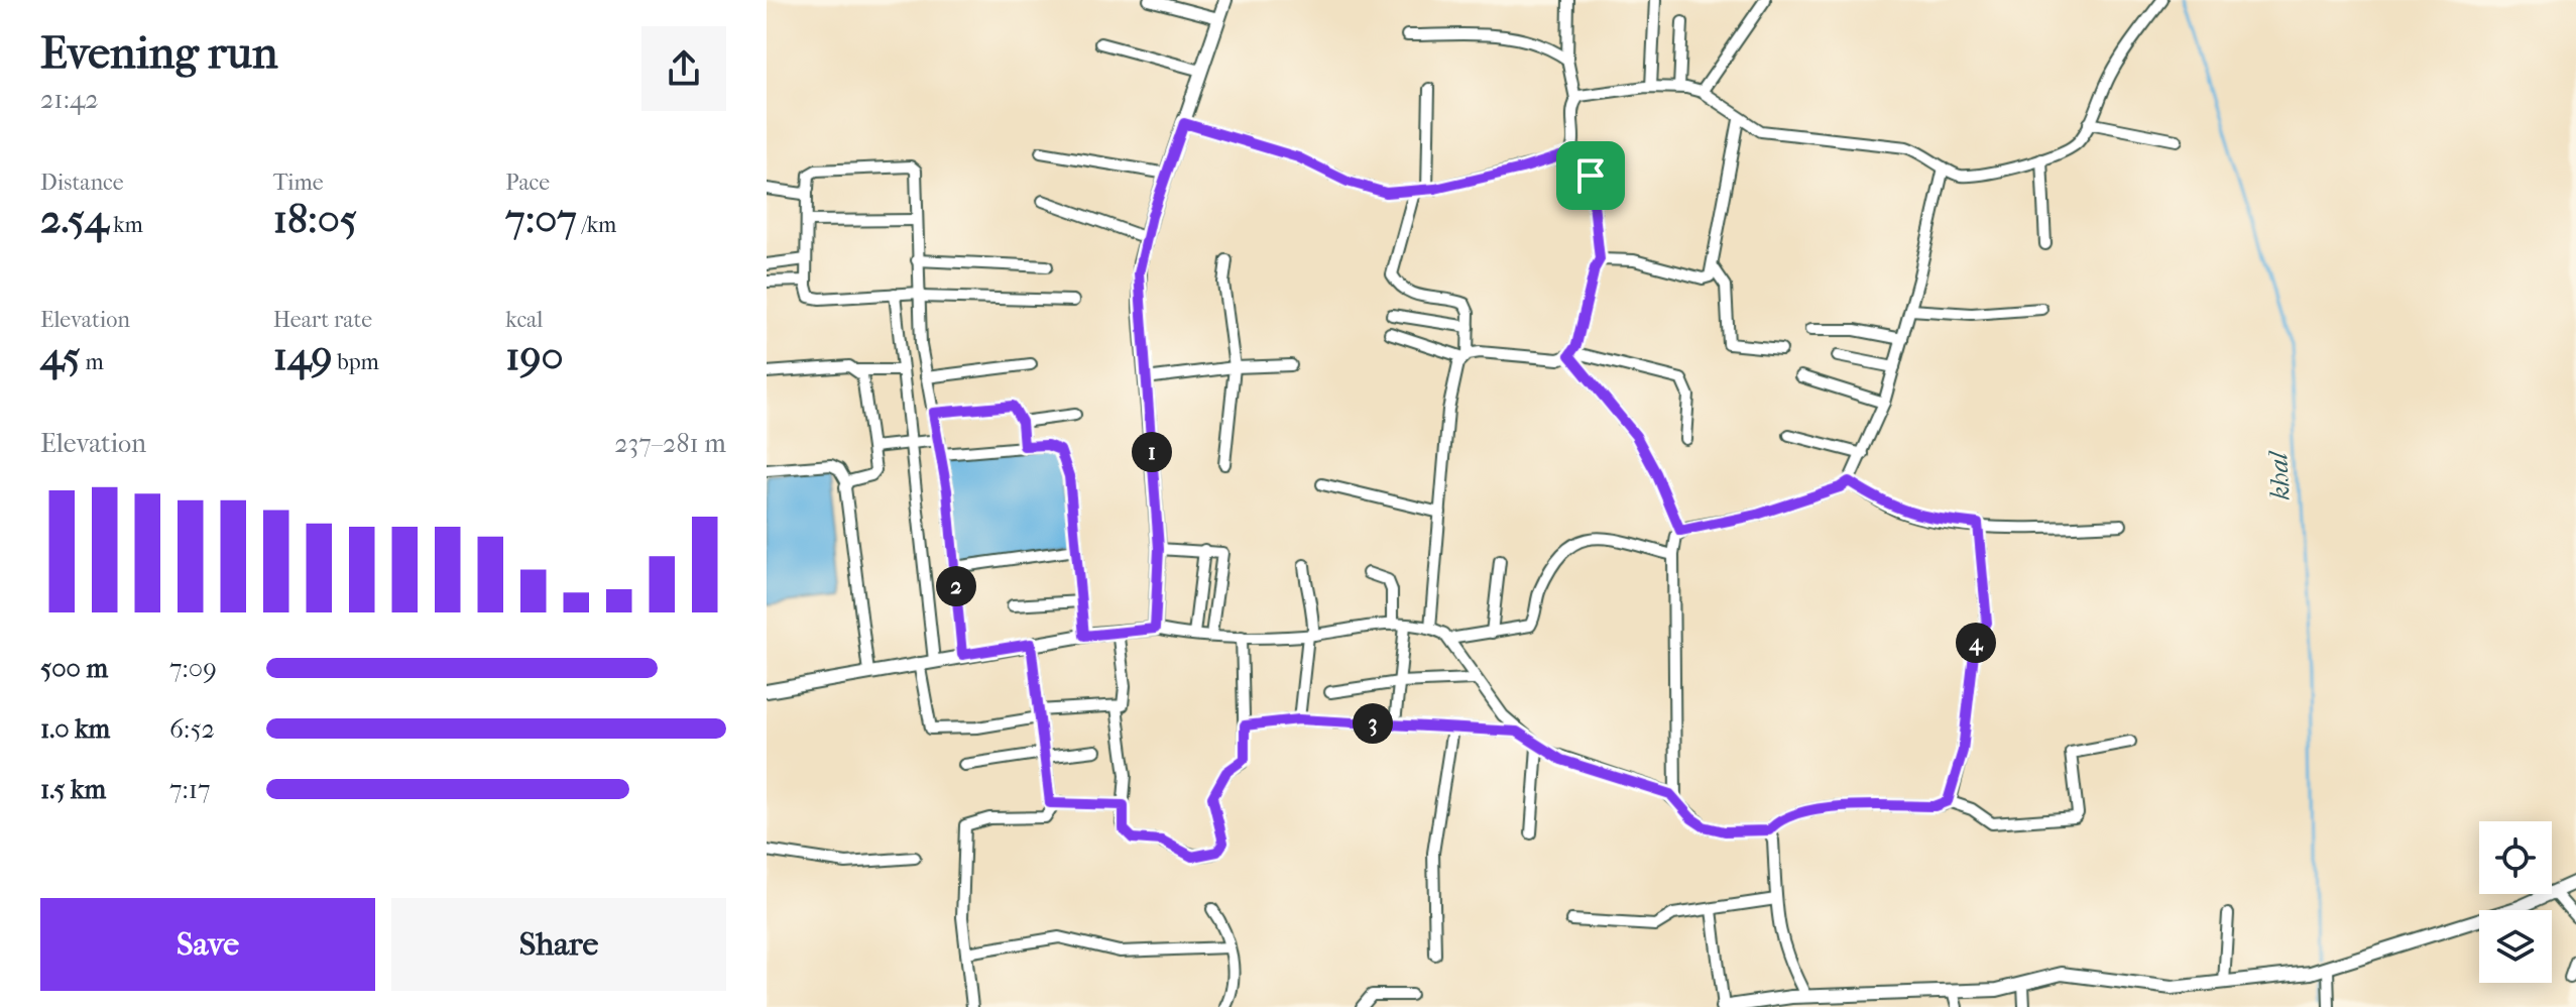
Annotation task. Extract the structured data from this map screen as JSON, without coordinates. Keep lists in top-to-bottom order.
{
  "water": ["khal"],
  "page": {
    "heading": ["Evening run", "21:42"],
    "stats": [
      ["Distance", "2.54 km"],
      ["Time", "18:05"],
      ["Pace", "7:07 /km"],
      ["Elevation", "45 m"],
      ["Heart rate", "149 bpm"],
      ["kcal", "190"]
    ],
    "chart": ["Elevation", "237–281 m"],
    "pins": [
      "1",
      "2",
      "4",
      "3"
    ],
    "list": [
      {
        "name": "500 m",
        "note": "7:09"
      },
      {
        "name": "1.0 km",
        "note": "6:52"
      },
      {
        "name": "1.5 km",
        "note": "7:17"
      }
    ],
    "buttons": ["Save", "Share"]
  }
}
